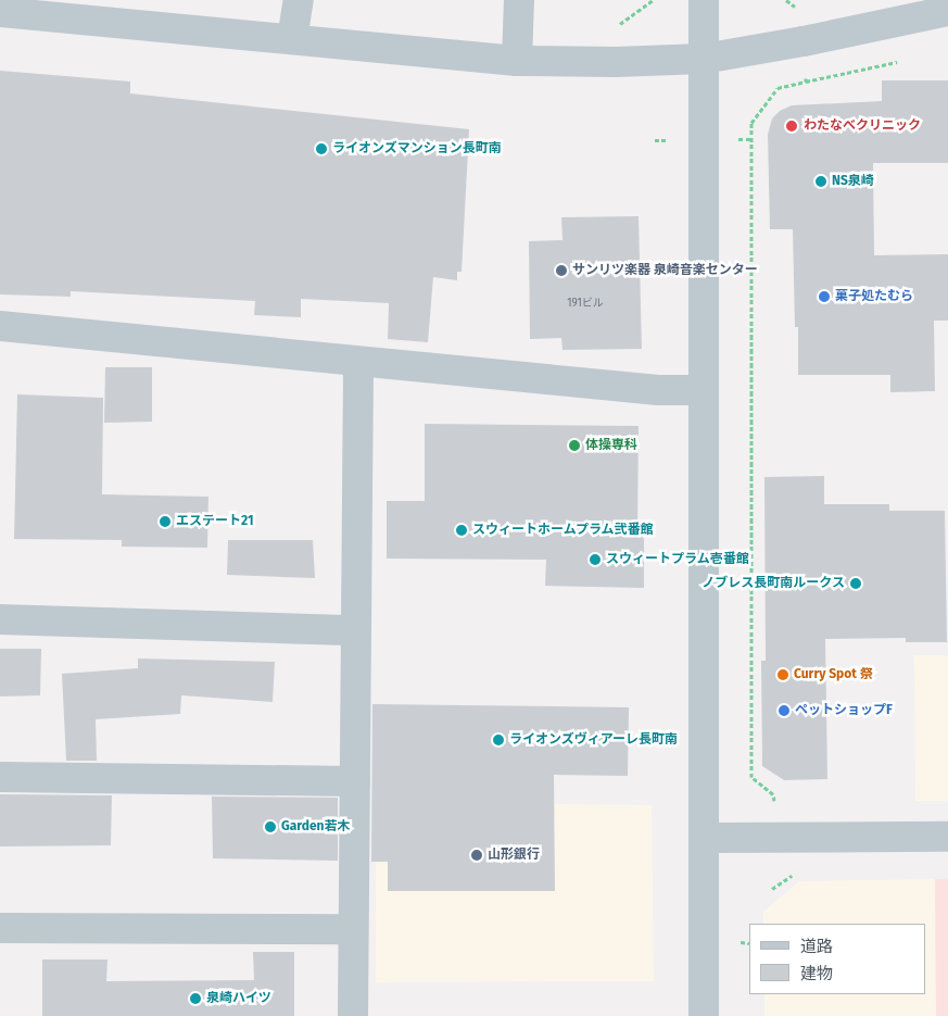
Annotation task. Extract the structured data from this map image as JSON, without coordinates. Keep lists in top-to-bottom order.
{
  "places": [
    "わたなべクリニック",
    "ライオンズマンション長町南",
    "NS泉崎",
    "サンリツ楽器 泉崎音楽センター",
    "菓子処たむら",
    "体操専科",
    "エステート21",
    "スウィートホームプラム弐番館",
    "スウィートプラム壱番館",
    "ノブレス長町南ルークス",
    "Curry Spot 祭",
    "ペットショップF",
    "ライオンズヴィアーレ長町南",
    "Garden若木",
    "山形銀行",
    "泉崎ハイツ"
  ],
  "house_numbers": ["191ビル"],
  "legend": ["道路", "建物"]
}
